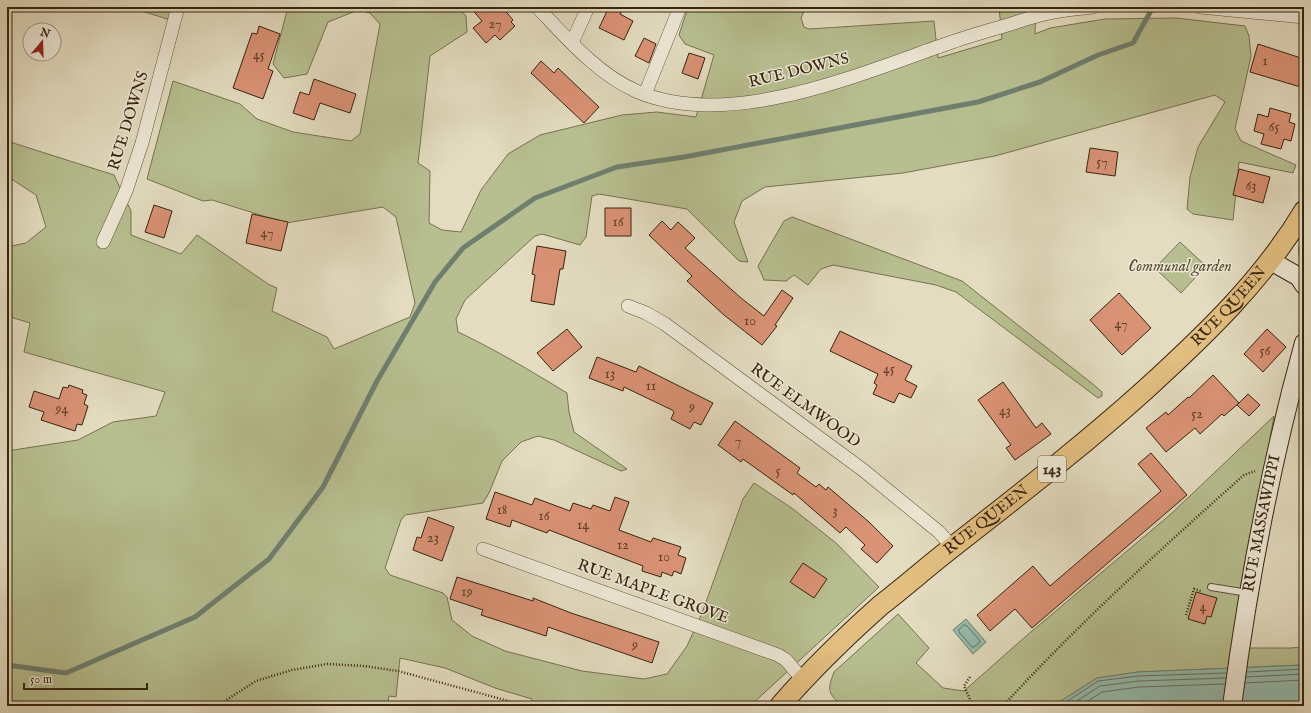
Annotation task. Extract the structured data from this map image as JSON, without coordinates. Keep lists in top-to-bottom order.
{
  "streets": {
    "main road": ["RUE QUEEN", "143"],
    "street": [
      "RUE DOWNS",
      "RUE ELMWOOD",
      "RUE MASSAWIPPI",
      "RUE MAPLE GROVE"
    ]
  },
  "crossings": [
    ["RUE QUEEN", "RUE ELMWOOD"],
    ["RUE QUEEN", "RUE MAPLE GROVE"]
  ],
  "parks": ["Communal garden"],
  "house_numbers": [
    "27",
    "45",
    "1",
    "65",
    "57",
    "63",
    "16",
    "47",
    "10",
    "47",
    "56",
    "45",
    "13",
    "11",
    "9",
    "94",
    "43",
    "52",
    "7",
    "5",
    "18",
    "3",
    "16",
    "14",
    "23",
    "12",
    "10",
    "19",
    "4",
    "9"
  ],
  "scale_bar": "50 m",
  "north": "top"
}
